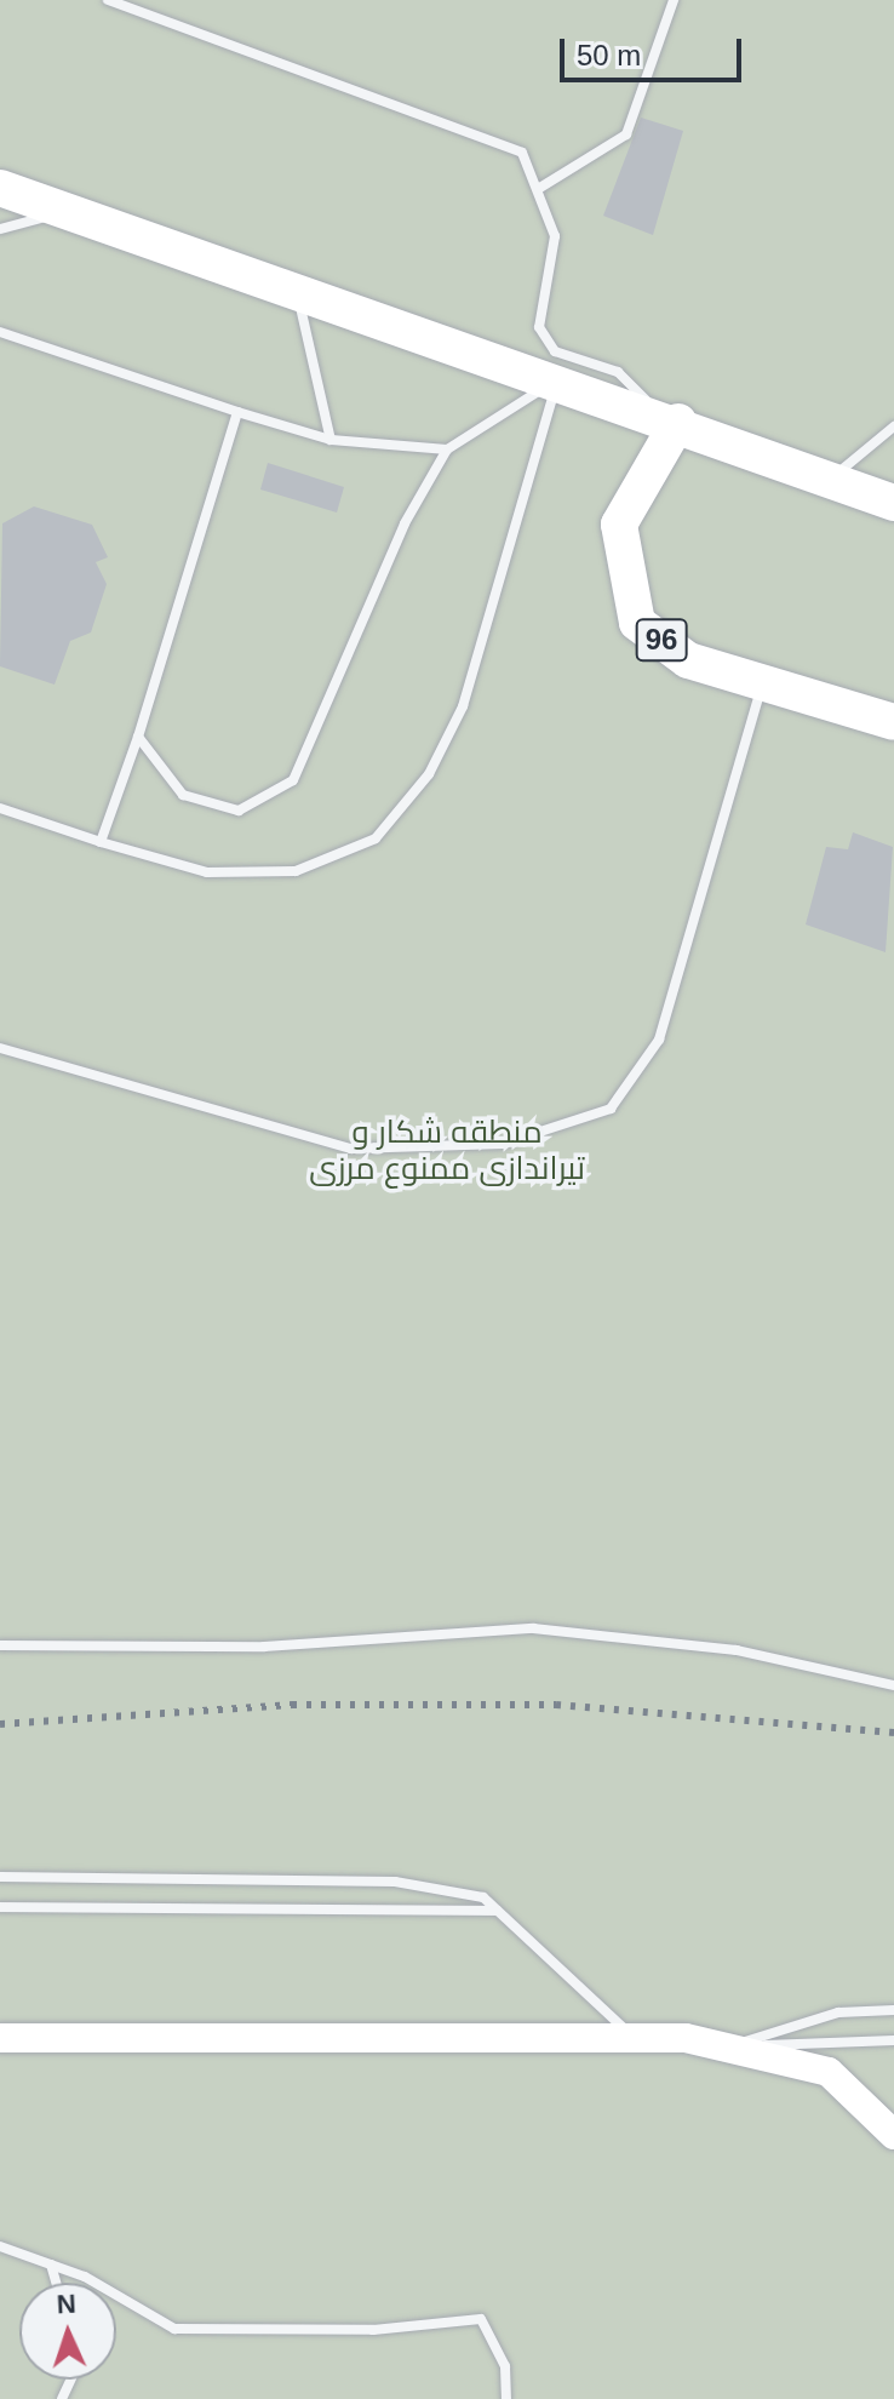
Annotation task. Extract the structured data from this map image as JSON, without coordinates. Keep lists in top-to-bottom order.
{
  "streets": {
    "highway": ["96"]
  },
  "parks": ["منطقه شکار و تیراندازی ممنوع مرزی"],
  "scale_bar": "50 m",
  "north": "top"
}
